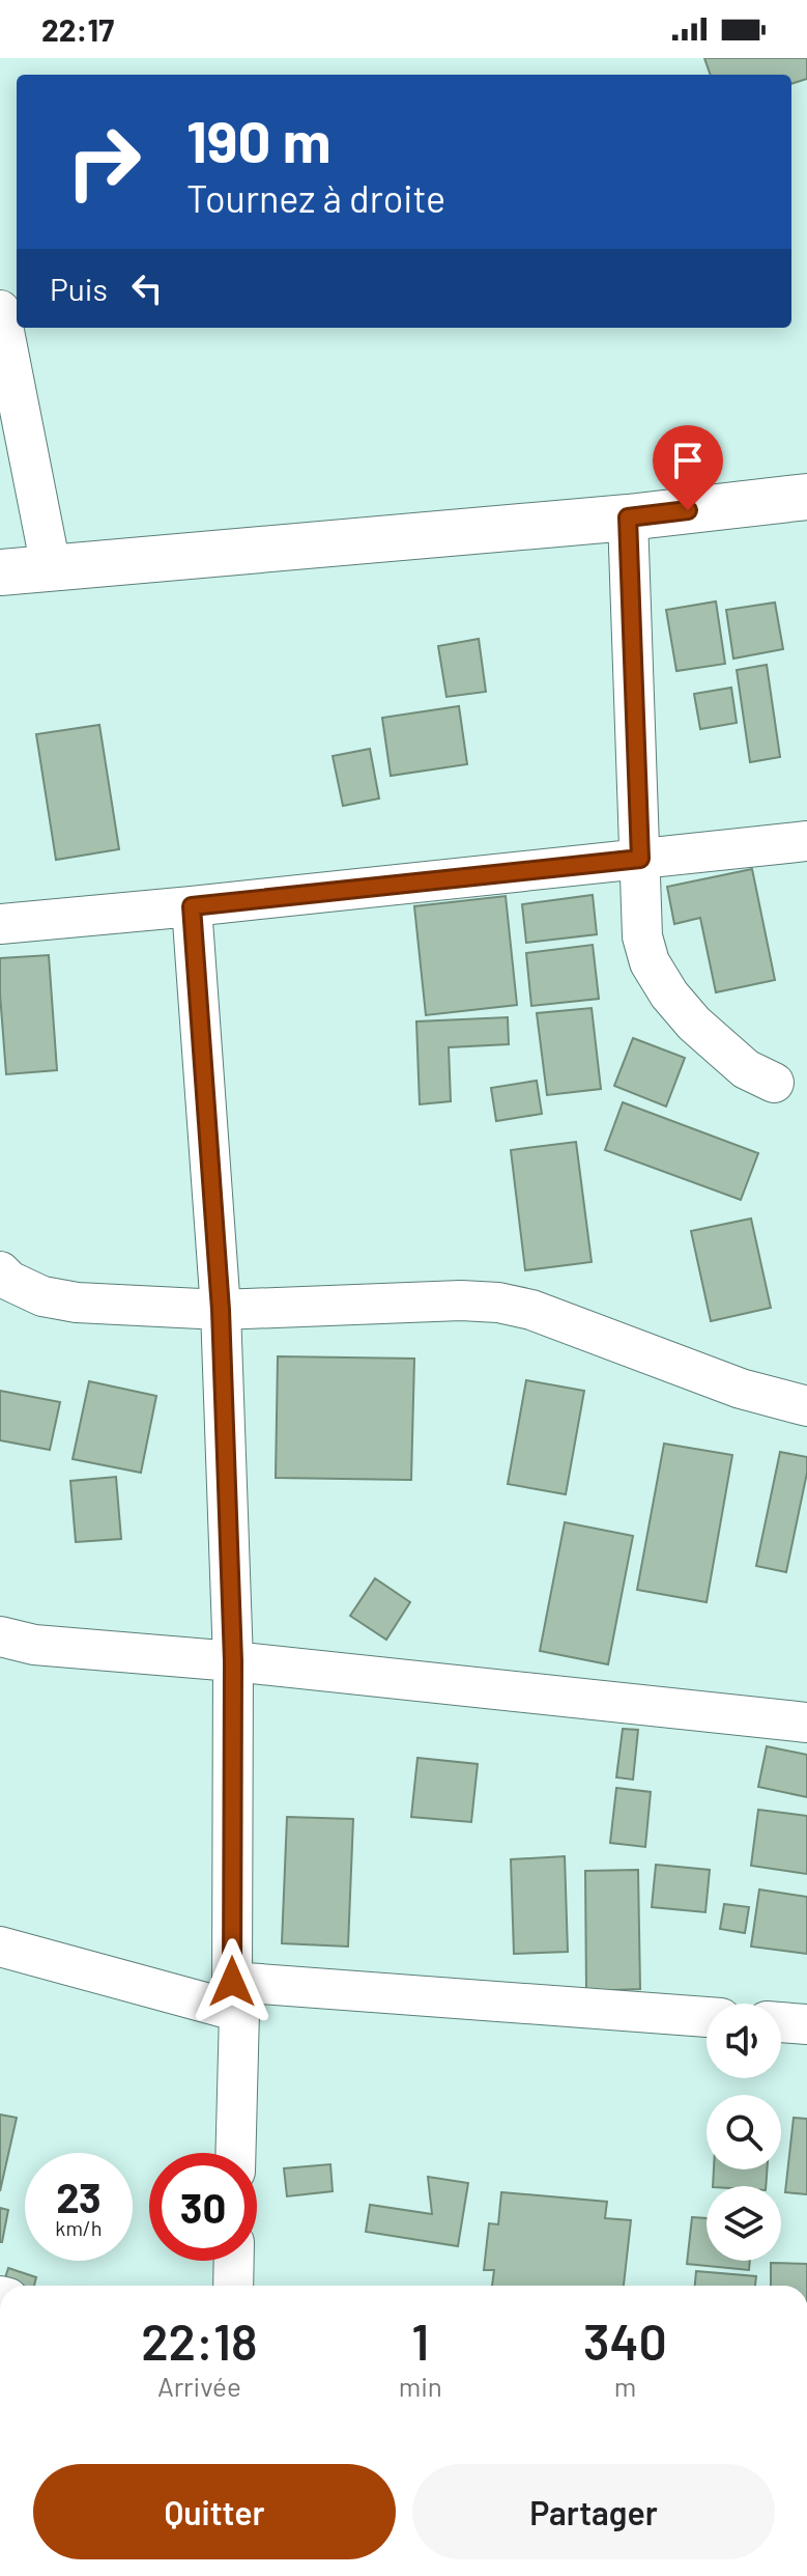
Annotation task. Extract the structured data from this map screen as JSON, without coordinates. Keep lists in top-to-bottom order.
{
  "page": {
    "status": "22:17",
    "turn": ["190 m", "Tournez à droite"],
    "then": "Puis",
    "speed": "23 km/h",
    "limit": "30",
    "eta": [
      "22:18",
      "Arrivée",
      "1",
      "min",
      "340",
      "m"
    ],
    "buttons": ["Quitter", "Partager"]
  }
}
